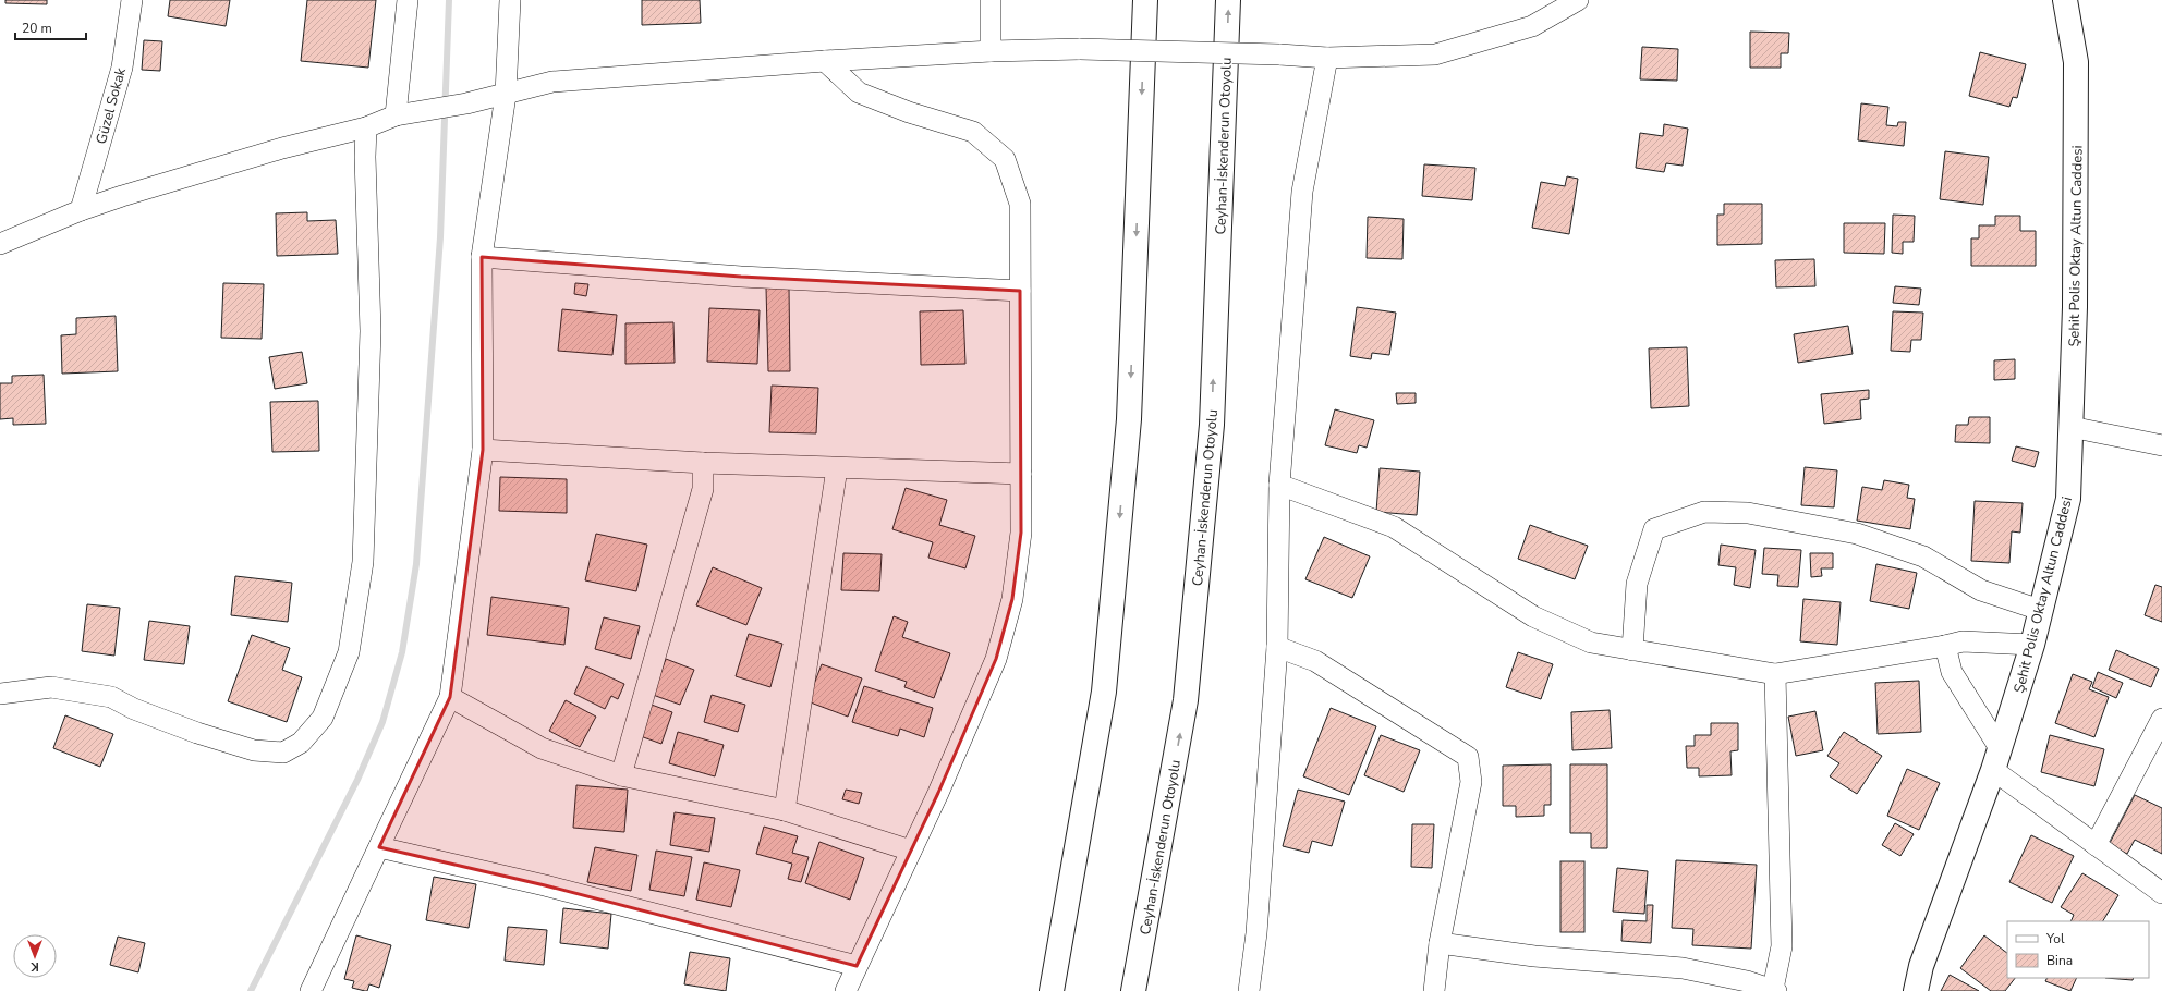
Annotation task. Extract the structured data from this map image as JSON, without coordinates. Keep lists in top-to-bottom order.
{
  "streets": {
    "main road": ["Ceyhan-İskenderun Otoyolu", "Şehit Polis Oktay Altun Caddesi"],
    "street": ["Güzel Sokak"]
  },
  "legend": ["Yol", "Bina"],
  "scale_bar": "20 m",
  "north": "bottom"
}
